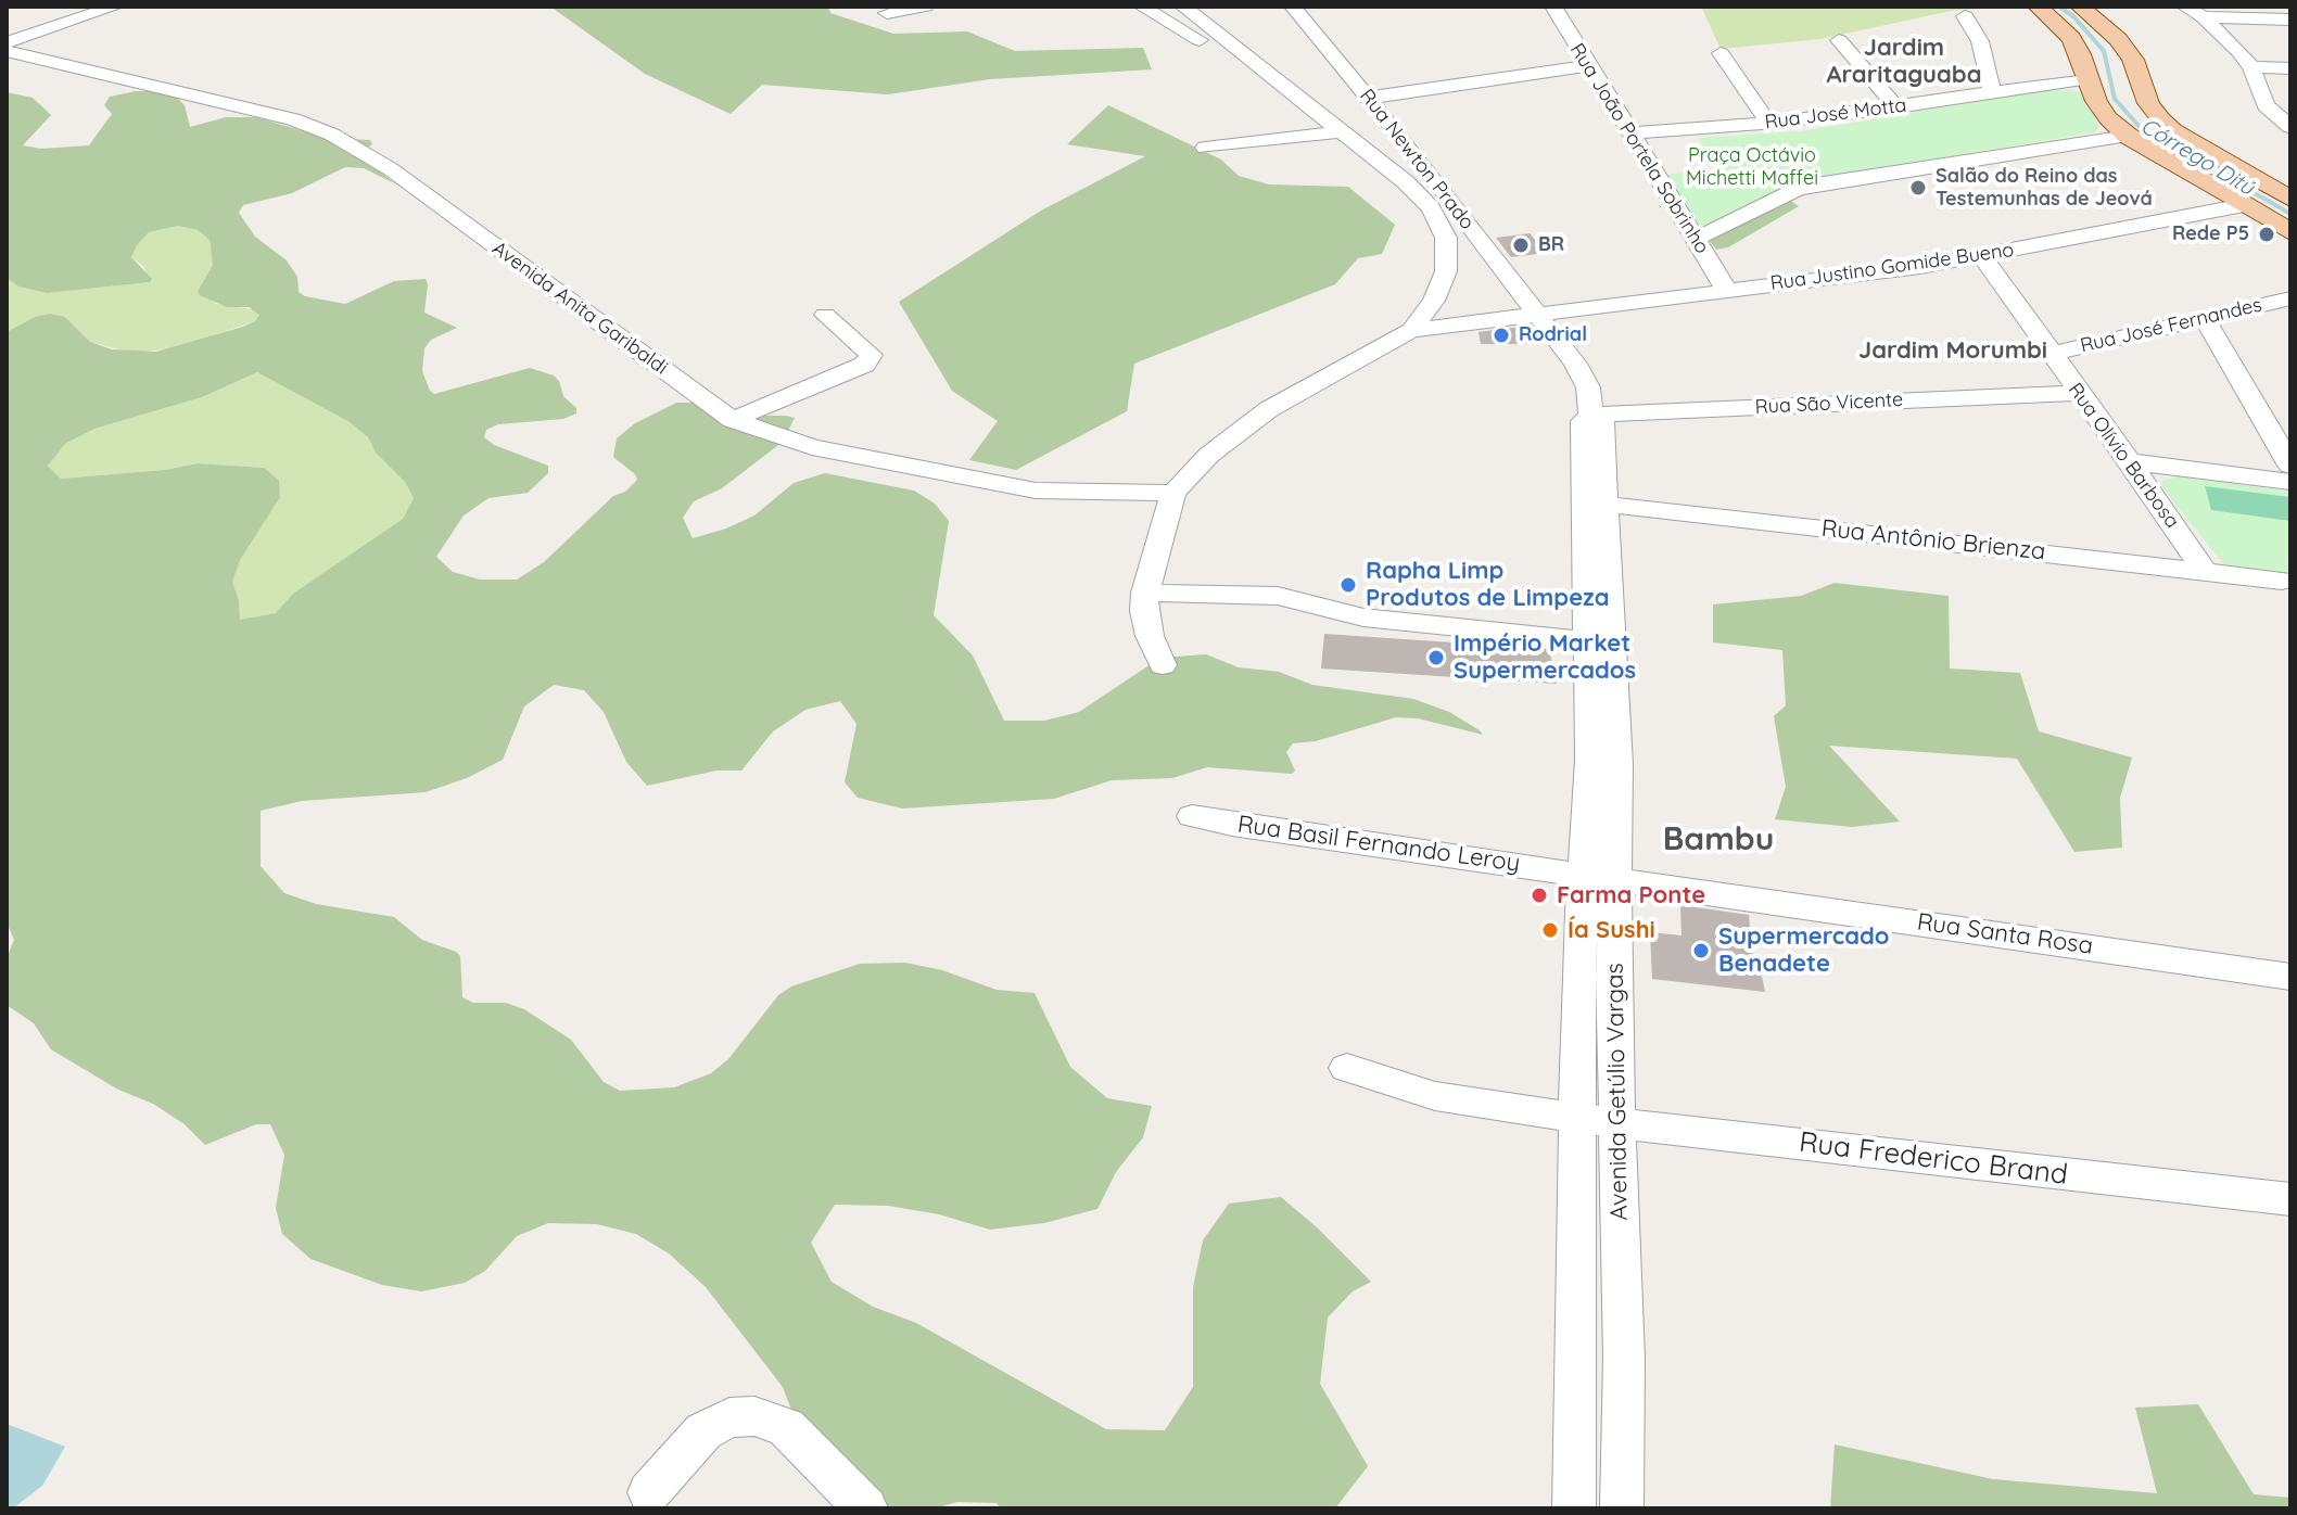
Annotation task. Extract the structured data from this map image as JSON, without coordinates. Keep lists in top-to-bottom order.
{
  "streets": {
    "street": [
      "Rua José Motta",
      "Rua João Portela Sobrinho",
      "Rua Newton Prado",
      "Rua Justino Gomide Bueno",
      "Avenida Anita Garibaldi",
      "Rua José Fernandes",
      "Rua São Vicente",
      "Rua Olívio Barbosa",
      "Rua Antônio Brienza",
      "Rua Basil Fernando Leroy",
      "Rua Santa Rosa",
      "Avenida Getúlio Vargas",
      "Rua Frederico Brand"
    ]
  },
  "crossings": [
    ["Rua José Motta", "Rua João Portela Sobrinho"],
    ["Rua João Portela Sobrinho", "Rua Justino Gomide Bueno"],
    ["Rua Newton Prado", "Rua Justino Gomide Bueno"],
    ["Rua Newton Prado", "Avenida Getúlio Vargas"],
    ["Rua Justino Gomide Bueno", "Rua Olívio Barbosa"],
    ["Rua Justino Gomide Bueno", "Avenida Getúlio Vargas"],
    ["Rua José Fernandes", "Rua Olívio Barbosa"],
    ["Rua São Vicente", "Rua Olívio Barbosa"],
    ["Rua São Vicente", "Avenida Getúlio Vargas"],
    ["Rua Olívio Barbosa", "Rua Antônio Brienza"],
    ["Rua Antônio Brienza", "Avenida Getúlio Vargas"],
    ["Rua Basil Fernando Leroy", "Rua Santa Rosa"],
    ["Rua Basil Fernando Leroy", "Avenida Getúlio Vargas"],
    ["Rua Santa Rosa", "Avenida Getúlio Vargas"],
    ["Avenida Getúlio Vargas", "Rua Frederico Brand"]
  ],
  "districts": ["Jardim Araritaguaba", "Jardim Morumbi", "Bambu"],
  "water": ["Córrego Ditú"],
  "parks": ["Praça Octávio Michetti Maffei"],
  "places": [
    "Salão do Reino das Testemunhas de Jeová",
    "Rede P5",
    "BR",
    "Rodrial",
    "Rapha Limp Produtos de Limpeza",
    "Império Market Supermercados",
    "Farma Ponte",
    "Ía Sushi",
    "Supermercado Benadete"
  ]
}
